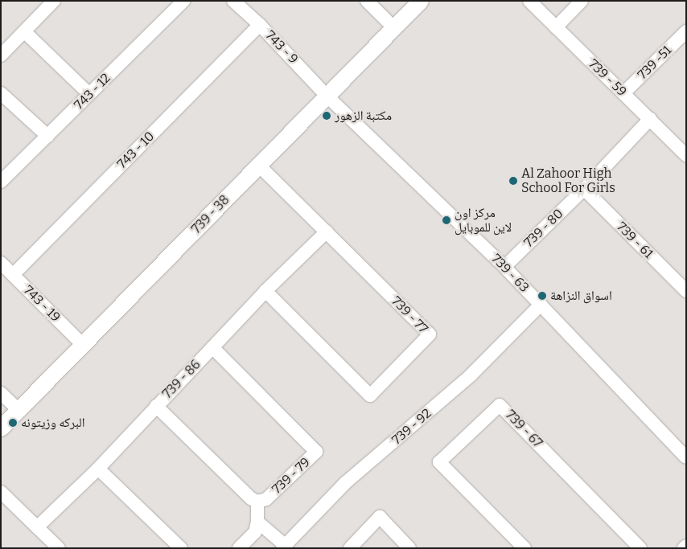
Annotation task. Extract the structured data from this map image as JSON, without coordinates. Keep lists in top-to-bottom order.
{
  "streets": {
    "street": [
      "743 - 9",
      "739 -51",
      "739 - 59",
      "743 - 12",
      "743 - 10",
      "739 - 38",
      "739 - 80",
      "739 - 61",
      "739 - 63",
      "743 - 19",
      "739 - 77",
      "739 - 86",
      "739 - 92",
      "739 - 67",
      "739 - 79"
    ]
  },
  "crossings": [
    ["743 - 9", "743 - 10"],
    ["743 - 9", "739 - 38"],
    ["743 - 9", "739 - 63"],
    ["739 -51", "739 - 59"],
    ["739 - 59", "739 - 80"],
    ["743 - 10", "743 - 19"],
    ["739 - 38", "739 - 63"],
    ["739 - 38", "743 - 19"],
    ["739 - 38", "739 - 77"],
    ["739 - 80", "739 - 61"],
    ["739 - 80", "739 - 63"],
    ["739 - 63", "739 - 92"],
    ["739 - 77", "739 - 86"],
    ["739 - 86", "739 - 79"]
  ],
  "places": [
    "مكتبة الزهور",
    "Al Zahoor High School For Girls",
    "مركز اون لاين للموبايل",
    "اسواق النزاهة",
    "البركه وزيتونه"
  ]
}
